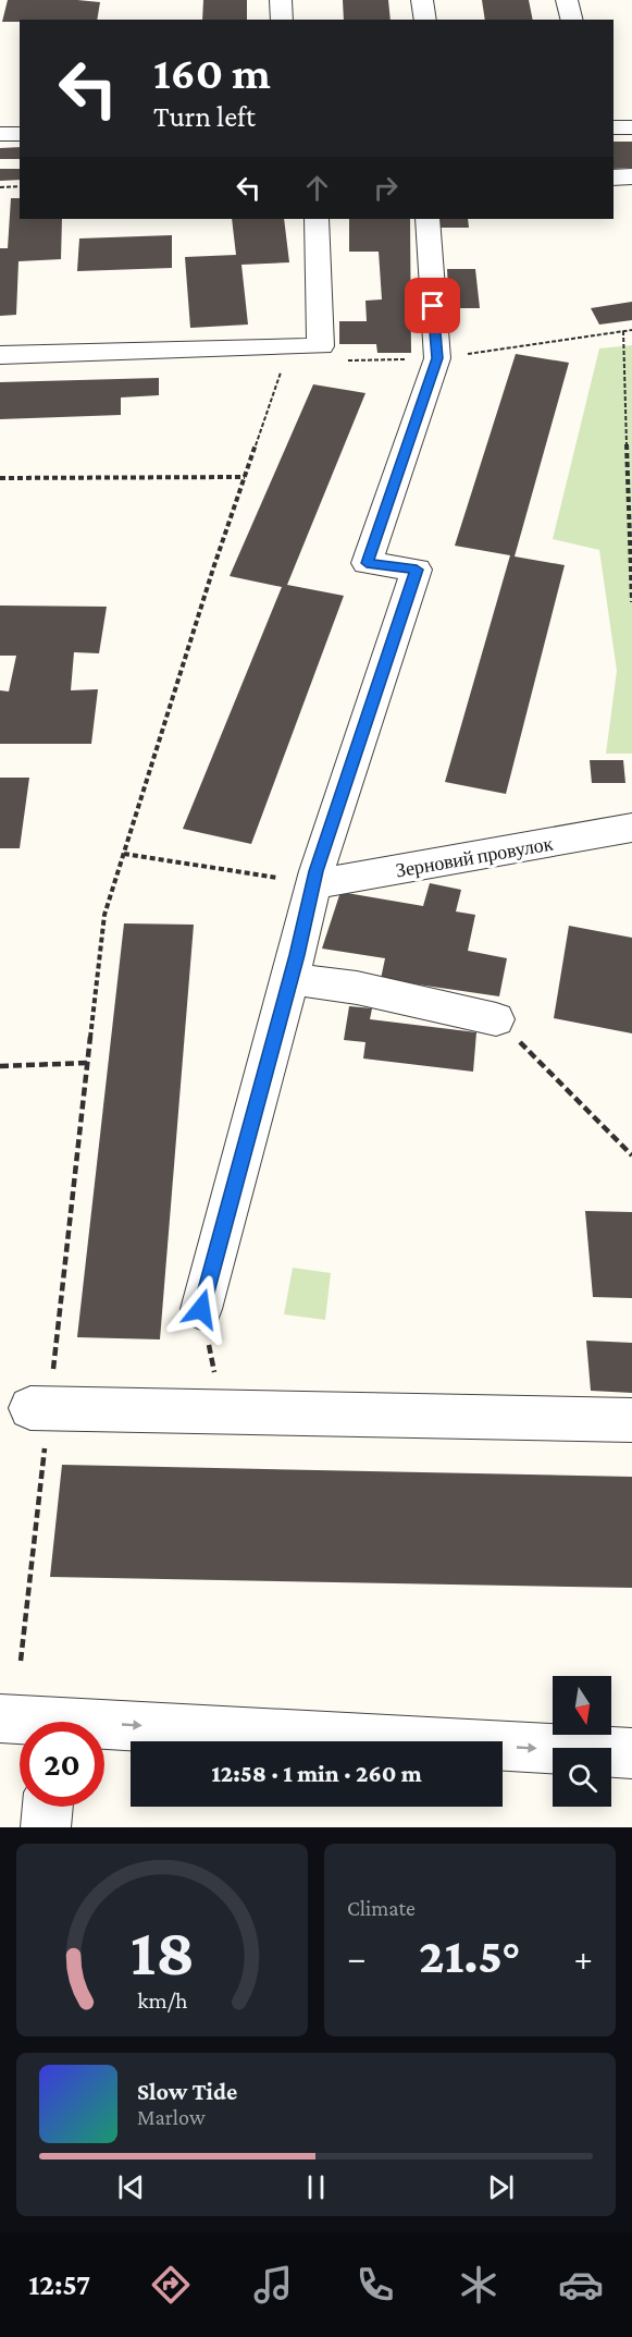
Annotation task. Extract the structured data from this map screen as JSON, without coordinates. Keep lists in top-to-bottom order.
{
  "streets": {
    "street": ["Зерновий провулок"]
  },
  "north": "bottom",
  "page": {
    "turn": ["160 m", "Turn left"],
    "limit": "20",
    "trip": "12:58 · 1 min · 260 m",
    "tile": "Climate",
    "heat": ["−", "21.5°", "+"],
    "song": ["Slow Tide", "Marlow"],
    "tabs": "12:57",
    "gauge": ["18", "km/h"]
  }
}
